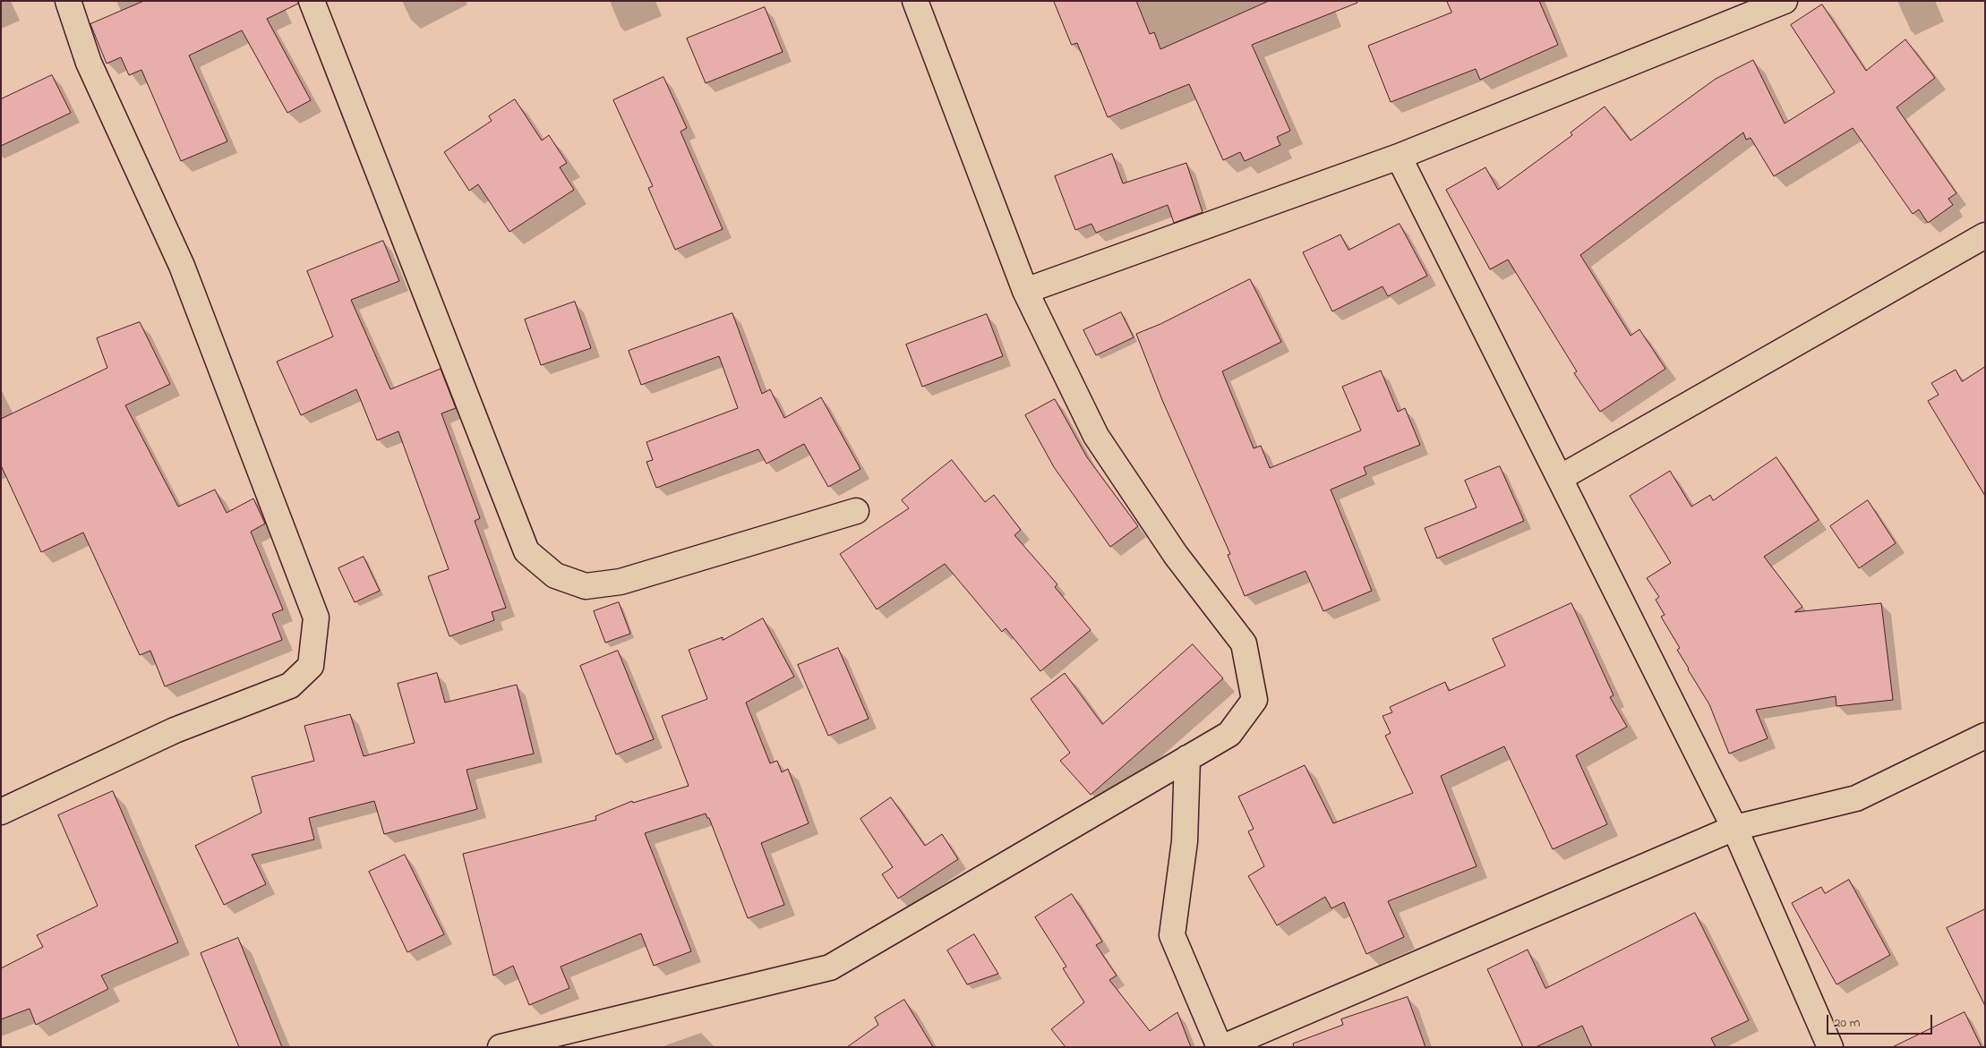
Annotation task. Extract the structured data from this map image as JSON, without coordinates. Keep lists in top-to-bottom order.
{
  "scale_bar": "20 m"
}
